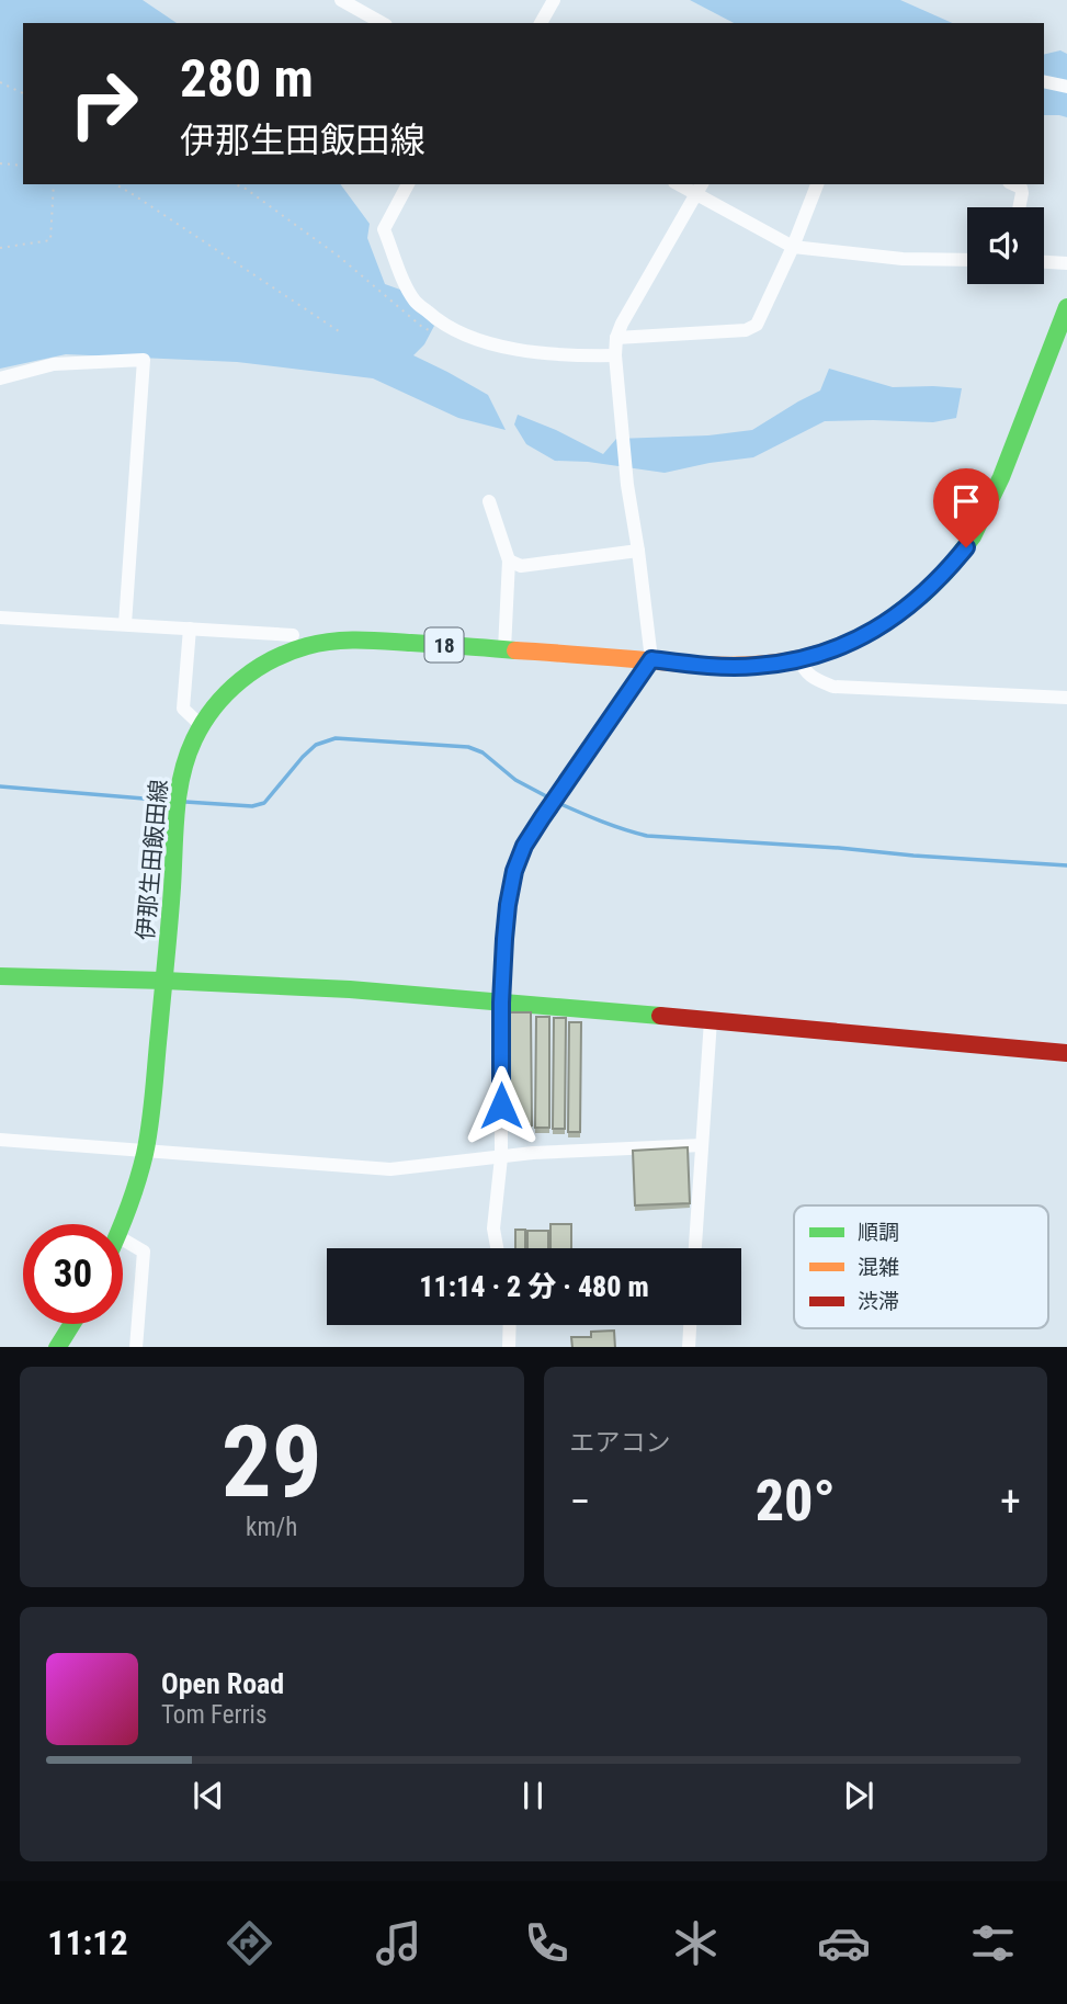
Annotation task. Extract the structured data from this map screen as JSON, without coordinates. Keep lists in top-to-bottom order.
{
  "streets": {
    "main road": ["18", "伊那生田飯田線"]
  },
  "legend": ["順調", "混雑", "渋滞"],
  "page": {
    "turn": ["280 m", "伊那生田飯田線"],
    "limit": "30",
    "trip": "11:14 · 2 分 · 480 m",
    "tile": [
      ["29", "km/h"],
      "エアコン"
    ],
    "heat": ["−", "20°", "+"],
    "song": ["Open Road", "Tom Ferris"],
    "tabs": "11:12"
  }
}
